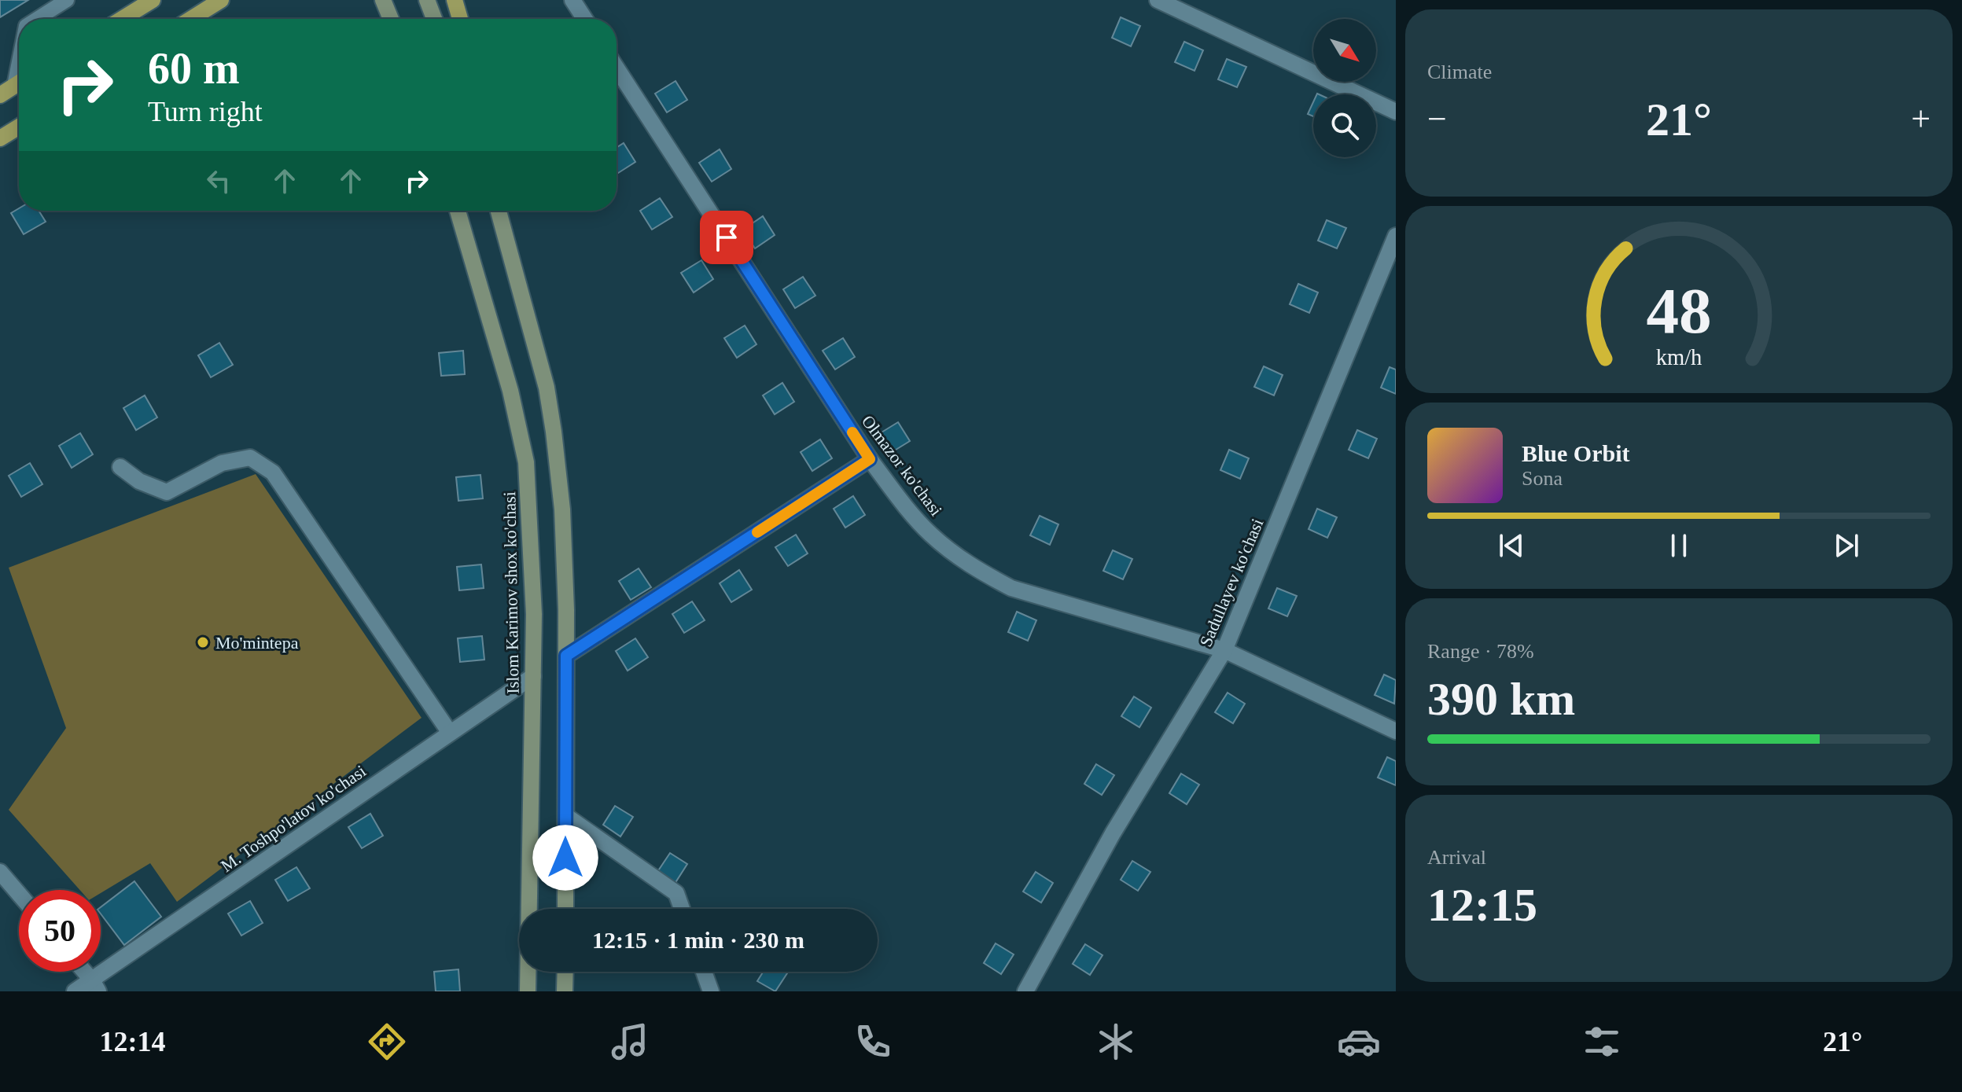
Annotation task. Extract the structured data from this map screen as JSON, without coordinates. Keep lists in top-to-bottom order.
{
  "streets": {
    "main road": ["Islom Karimov shox ko'chasi"],
    "street": ["Olmazor ko'chasi", "Sadullayev ko'chasi", "M. Toshpo'latov ko'chasi"]
  },
  "crossings": [
    ["Olmazor ko'chasi", "Sadullayev ko'chasi"],
    ["Islom Karimov shox ko'chasi", "M. Toshpo'latov ko'chasi"]
  ],
  "places": ["Mo'mintepa"],
  "north": "bottom right",
  "page": {
    "tile": [
      "Climate",
      ["Range · 78%", "390 km"],
      ["Arrival", "12:15"]
    ],
    "turn": ["60 m", "Turn right"],
    "heat": ["−", "21°", "+"],
    "song": ["Blue Orbit", "Sona"],
    "limit": "50",
    "trip": "12:15 · 1 min · 230 m",
    "tabs": ["12:14", "21°"],
    "gauge": ["48", "km/h"]
  }
}
